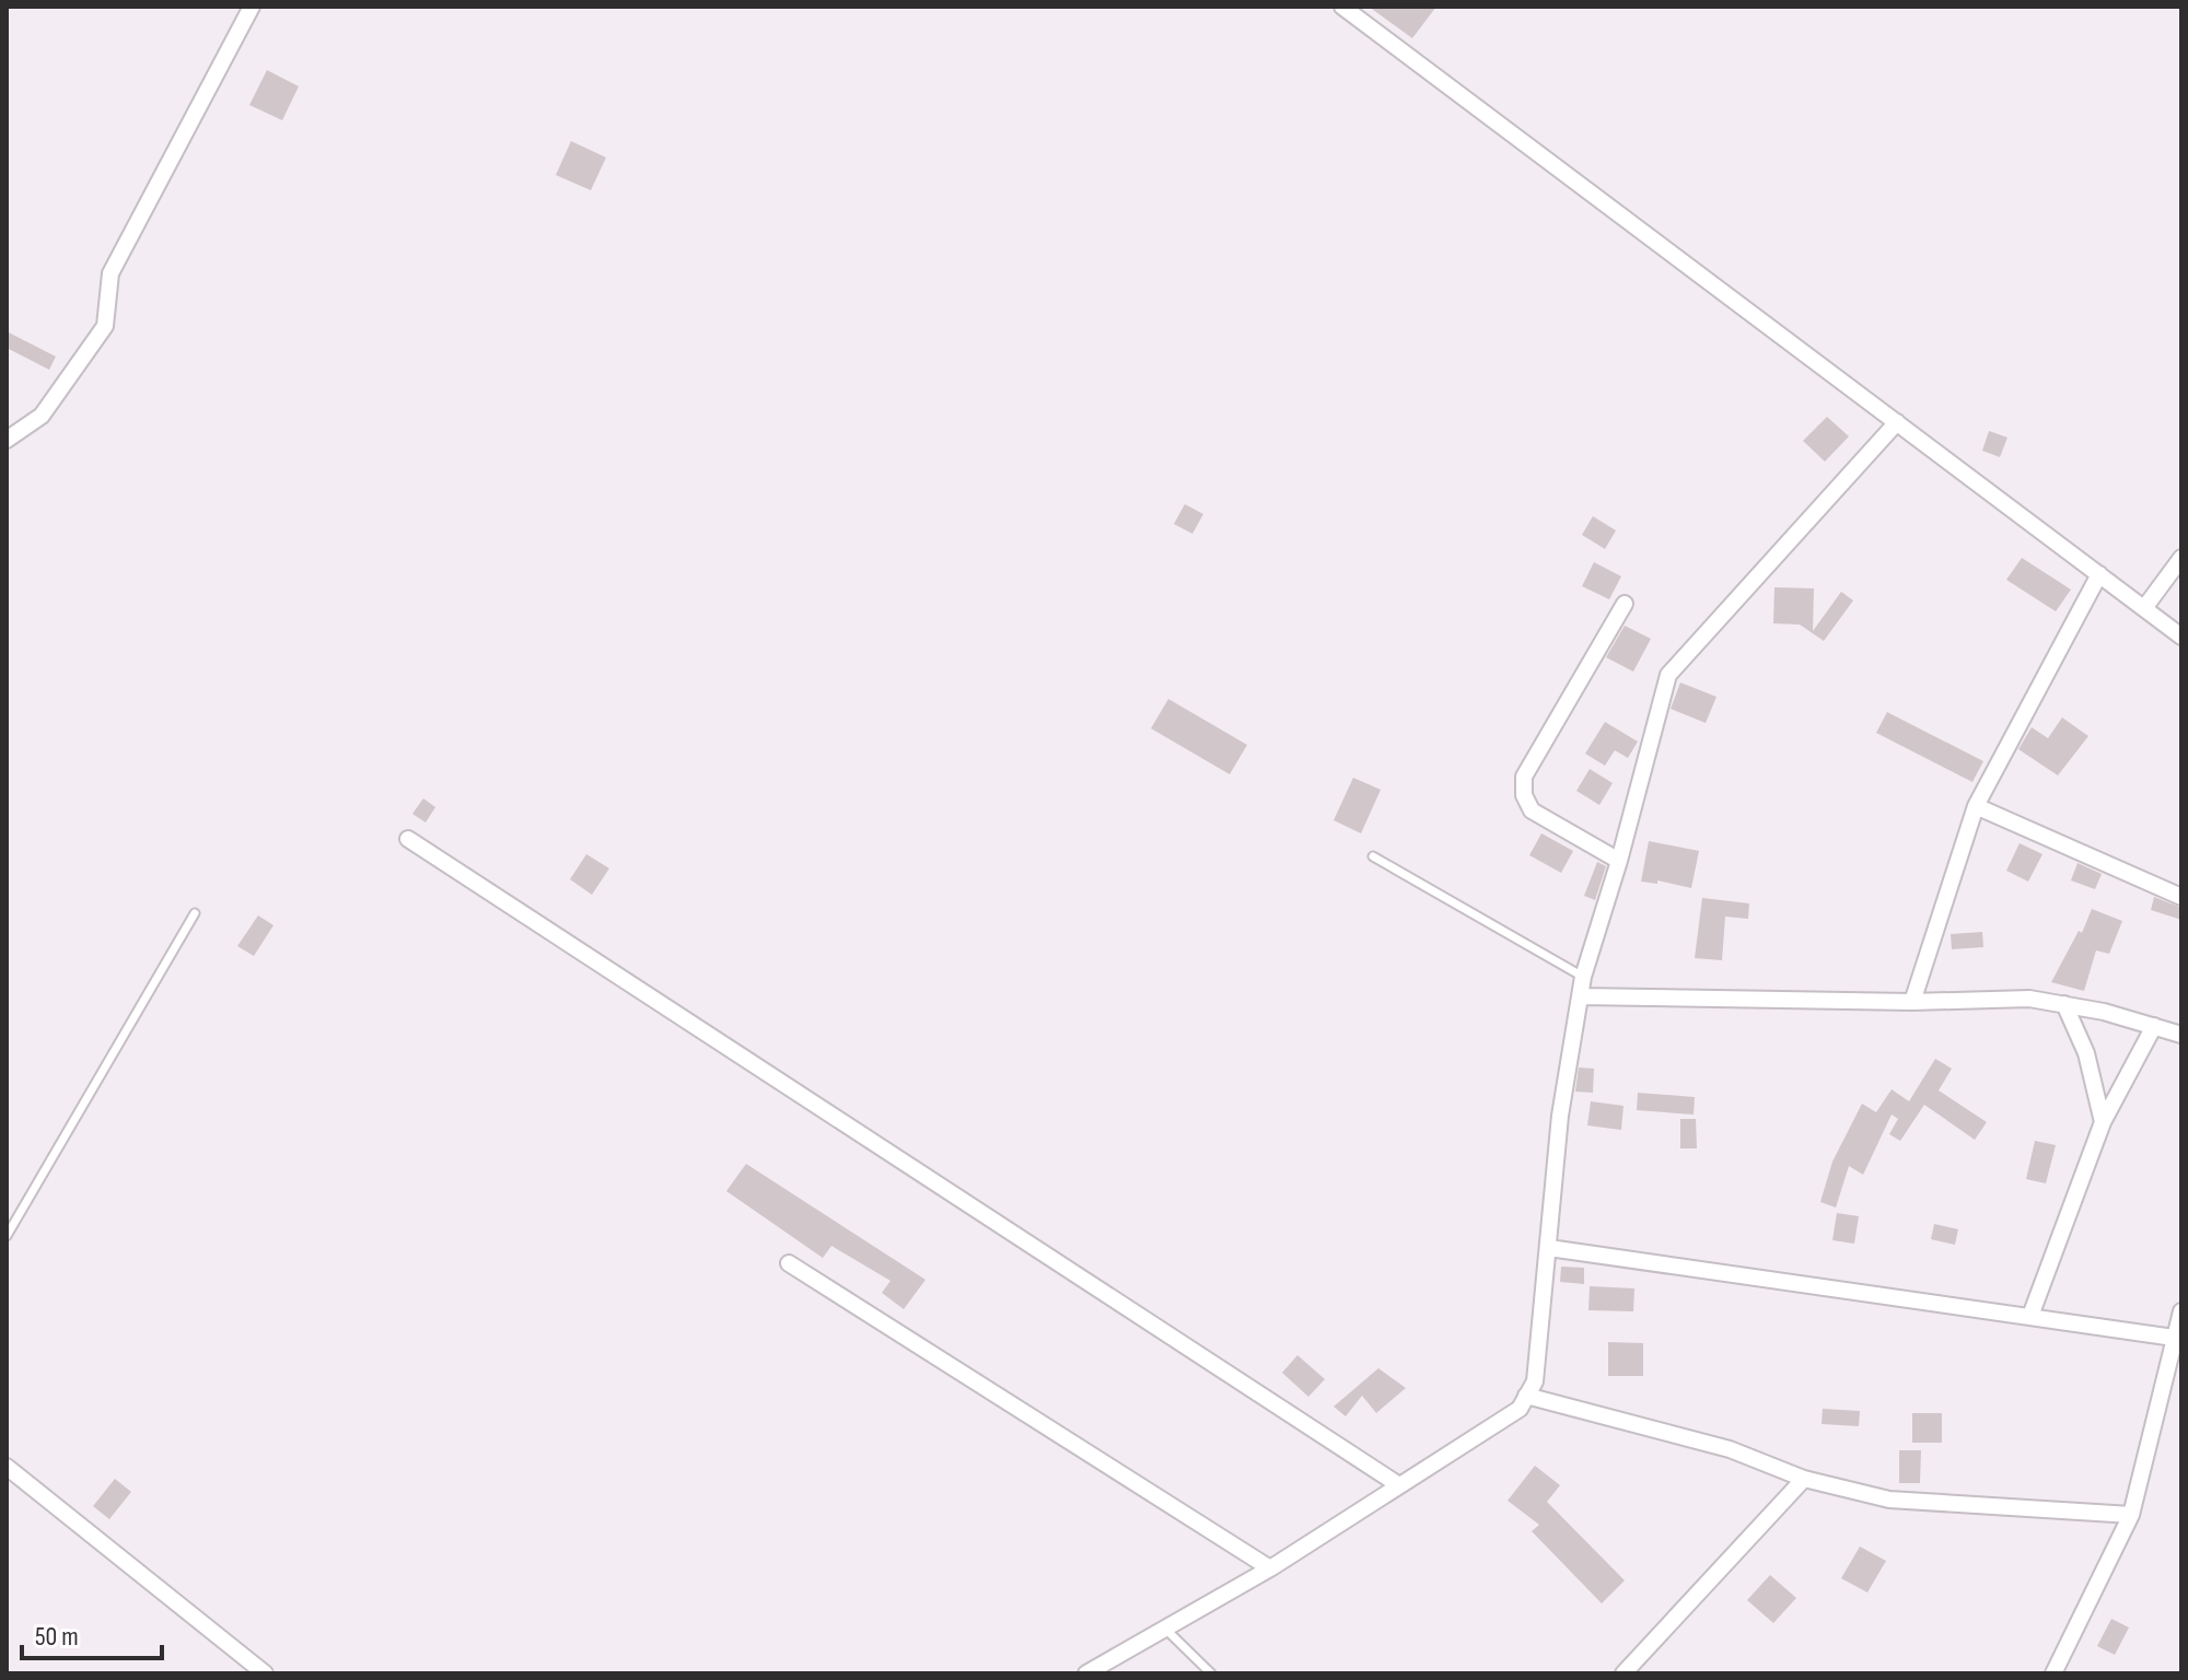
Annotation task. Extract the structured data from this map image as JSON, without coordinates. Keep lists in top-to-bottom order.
{
  "scale_bar": "50 m"
}
